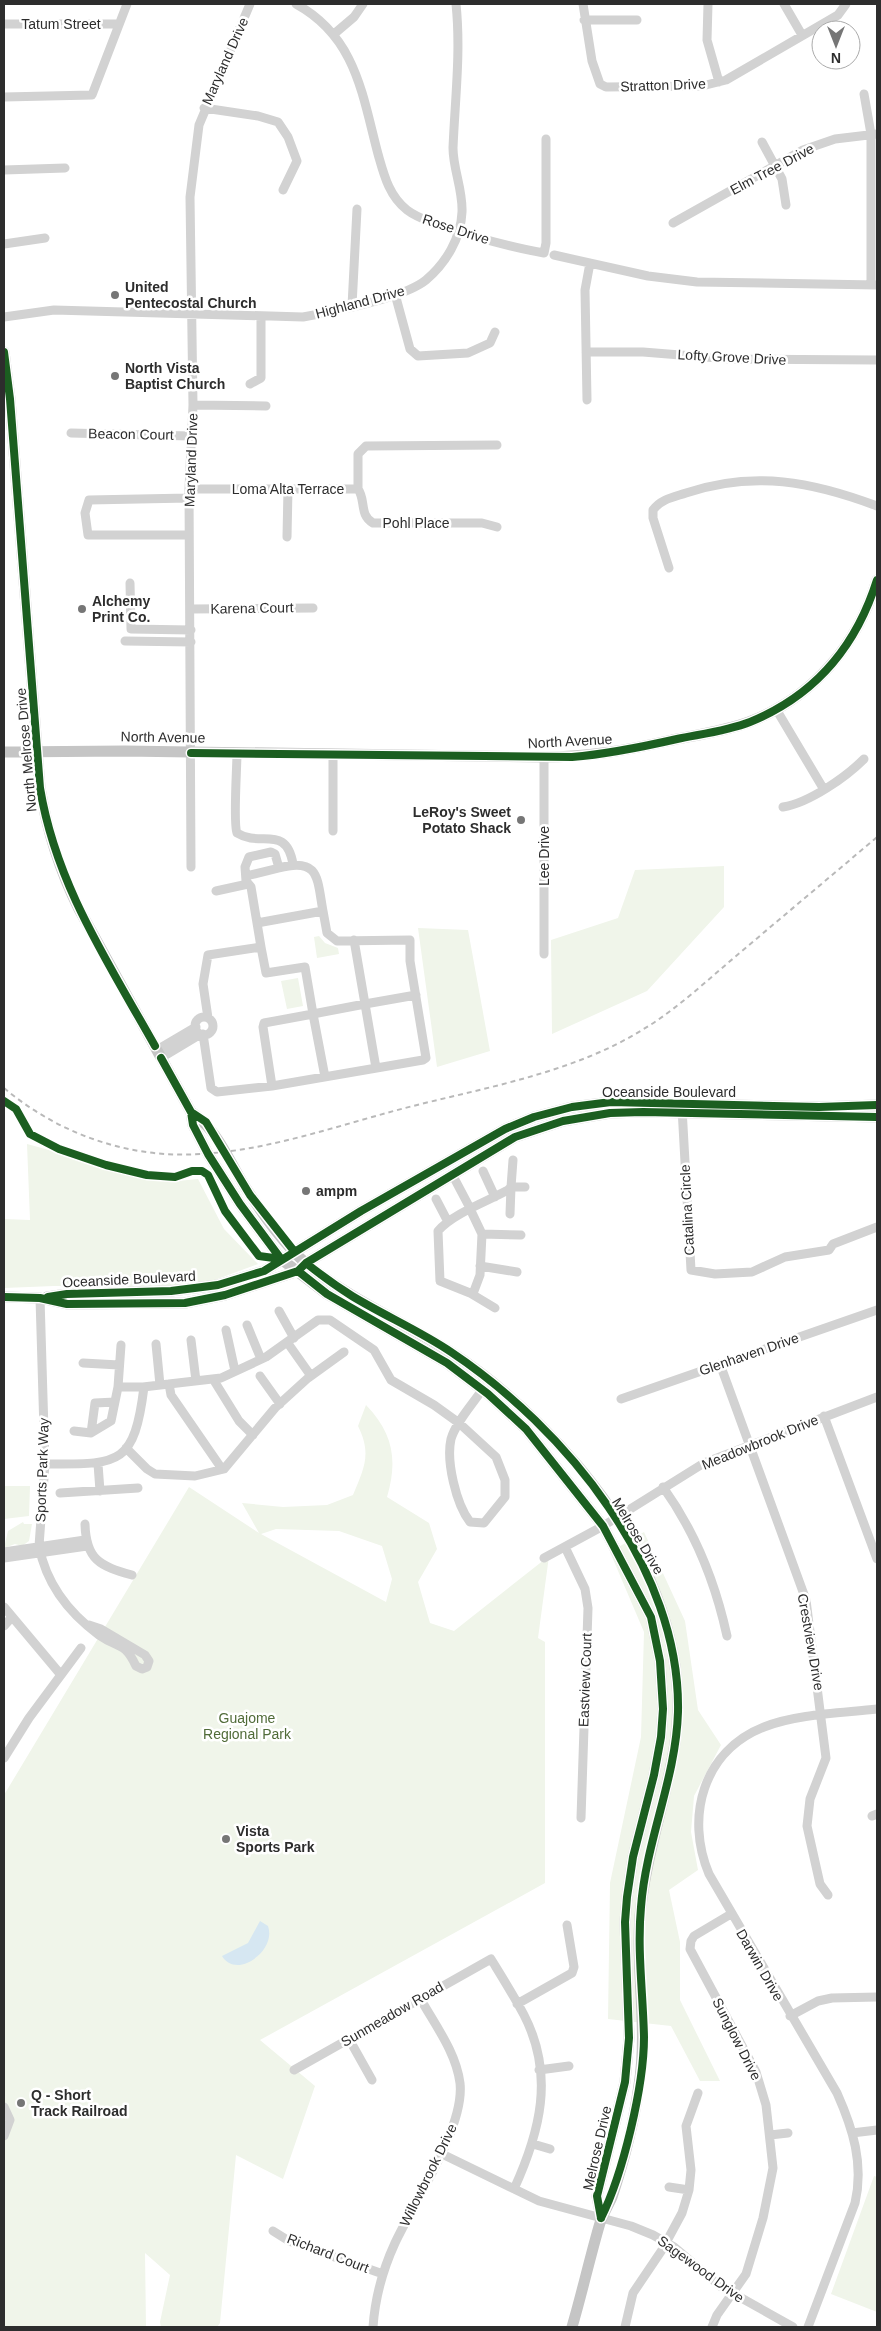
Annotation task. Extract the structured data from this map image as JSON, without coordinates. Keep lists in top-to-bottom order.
{
  "streets": {
    "main road": [
      "North Avenue",
      "North Melrose Drive",
      "Oceanside Boulevard",
      "Melrose Drive"
    ],
    "street": [
      "Tatum Street",
      "Maryland Drive",
      "Stratton Drive",
      "Elm Tree Drive",
      "Rose Drive",
      "Highland Drive",
      "Lofty Grove Drive",
      "Beacon Court",
      "Loma Alta Terrace",
      "Pohl Place",
      "Karena Court",
      "Lee Drive",
      "Catalina Circle",
      "Glenhaven Drive",
      "Meadowbrook Drive",
      "Sports Park Way",
      "Crestview Drive",
      "Eastview Court",
      "Darwin Drive",
      "Sunmeadow Road",
      "Sunglow Drive",
      "Willowbrook Drive",
      "Richard Court",
      "Sagewood Drive"
    ]
  },
  "crossings": [
    ["Maryland Drive", "Highland Drive"],
    ["Maryland Drive", "Beacon Court"],
    ["Maryland Drive", "Loma Alta Terrace"],
    ["Maryland Drive", "Karena Court"],
    ["Maryland Drive", "North Avenue"],
    ["Rose Drive", "Highland Drive"],
    ["Loma Alta Terrace", "Pohl Place"],
    ["North Avenue", "North Melrose Drive"],
    ["North Avenue", "Lee Drive"],
    ["North Melrose Drive", "Oceanside Boulevard"],
    ["North Melrose Drive", "Melrose Drive"],
    ["Oceanside Boulevard", "Catalina Circle"],
    ["Oceanside Boulevard", "Sports Park Way"],
    ["Oceanside Boulevard", "Melrose Drive"],
    ["Glenhaven Drive", "Crestview Drive"],
    ["Meadowbrook Drive", "Melrose Drive"],
    ["Meadowbrook Drive", "Crestview Drive"],
    ["Meadowbrook Drive", "Eastview Court"],
    ["Melrose Drive", "Sagewood Drive"],
    ["Crestview Drive", "Darwin Drive"],
    ["Darwin Drive", "Sunglow Drive"],
    ["Sunmeadow Road", "Willowbrook Drive"],
    ["Sunglow Drive", "Sagewood Drive"],
    ["Willowbrook Drive", "Richard Court"],
    ["Willowbrook Drive", "Sagewood Drive"]
  ],
  "parks": ["Guajome Regional Park"],
  "places": [
    "United Pentecostal Church",
    "North Vista Baptist Church",
    "Alchemy Print Co.",
    "LeRoy's Sweet Potato Shack",
    "ampm",
    "Vista Sports Park",
    "Q - Short Track Railroad"
  ],
  "north": "bottom"
}
